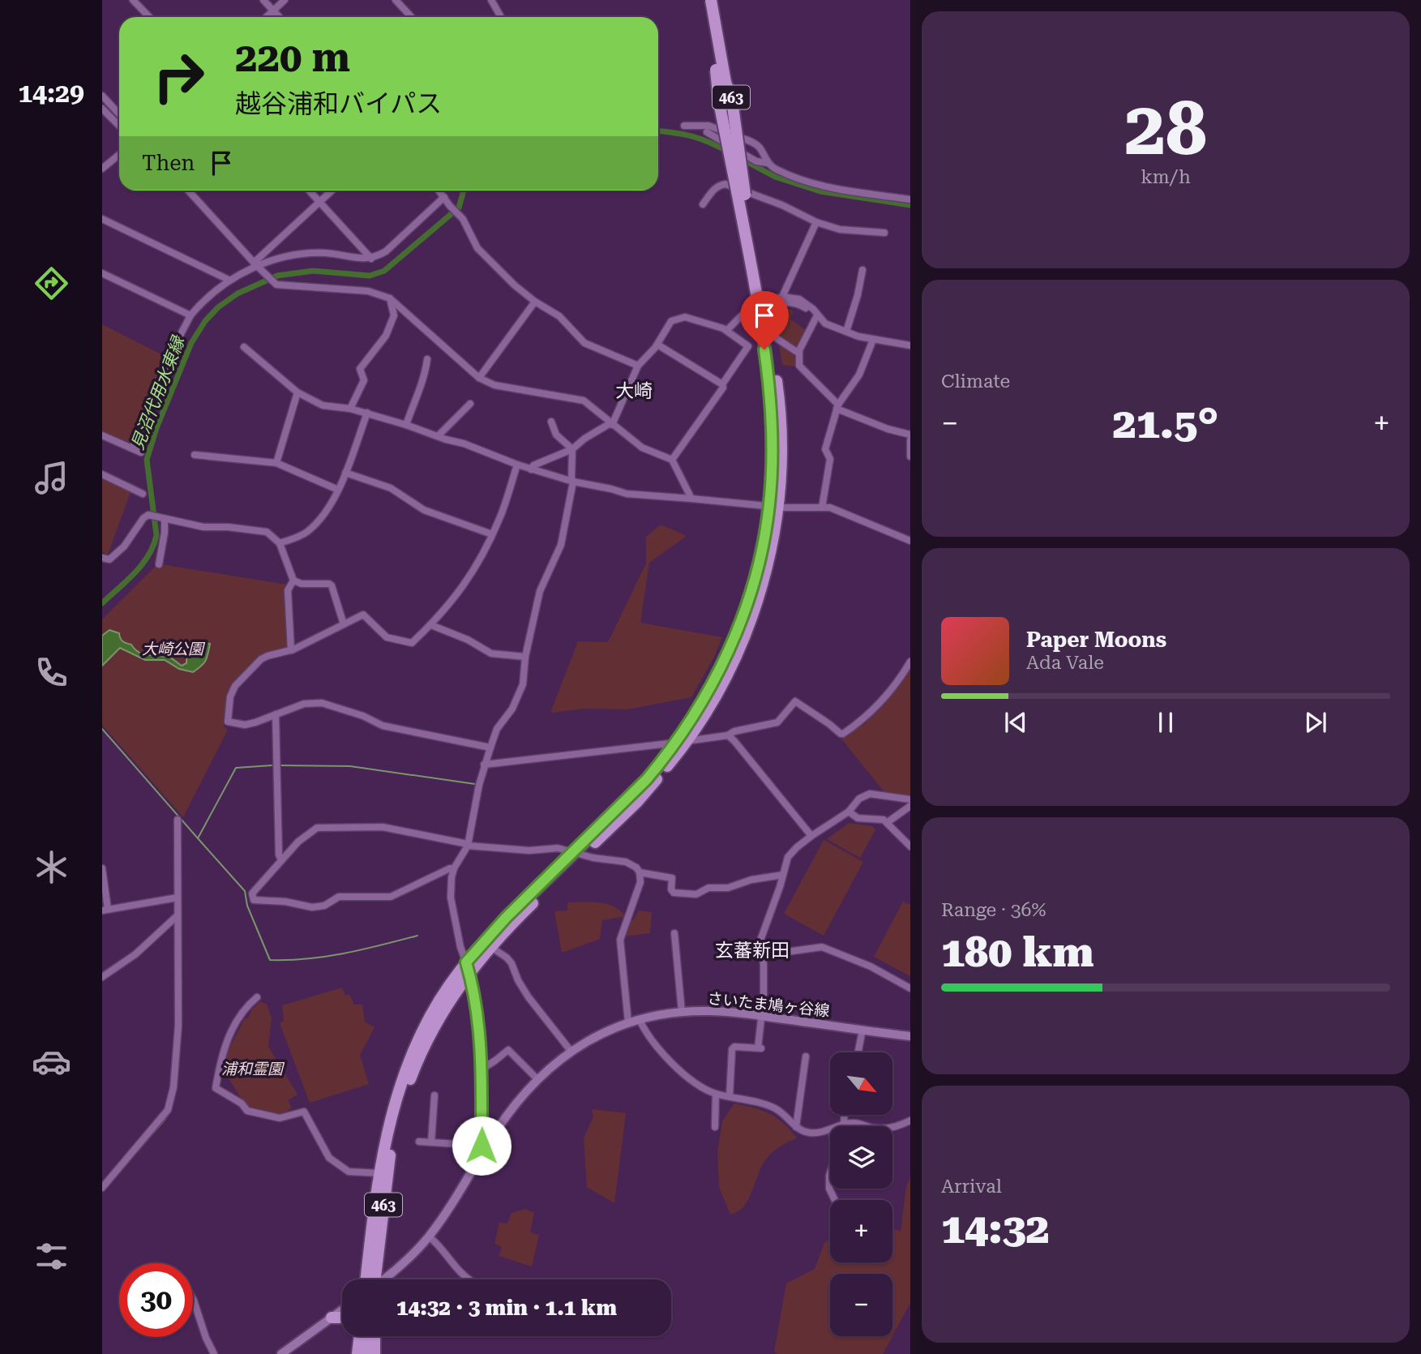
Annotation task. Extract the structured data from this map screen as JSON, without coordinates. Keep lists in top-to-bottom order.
{
  "streets": {
    "highway": ["463"],
    "main road": ["さいたま鳩ヶ谷線"]
  },
  "districts": ["大崎", "玄蕃新田"],
  "water": ["見沼代用水東縁"],
  "parks": ["大崎公園", "浦和霊園"],
  "north": "bottom right",
  "page": {
    "tabs": "14:29",
    "tile": [
      ["28", "km/h"],
      "Climate",
      ["Range · 36%", "180 km"],
      ["Arrival", "14:32"]
    ],
    "turn": ["220 m", "越谷浦和バイパス"],
    "then": "Then",
    "heat": ["−", "21.5°", "+"],
    "song": ["Paper Moons", "Ada Vale"],
    "map_buttons": ["+", "−"],
    "limit": "30",
    "trip": "14:32 · 3 min · 1.1 km"
  }
}
